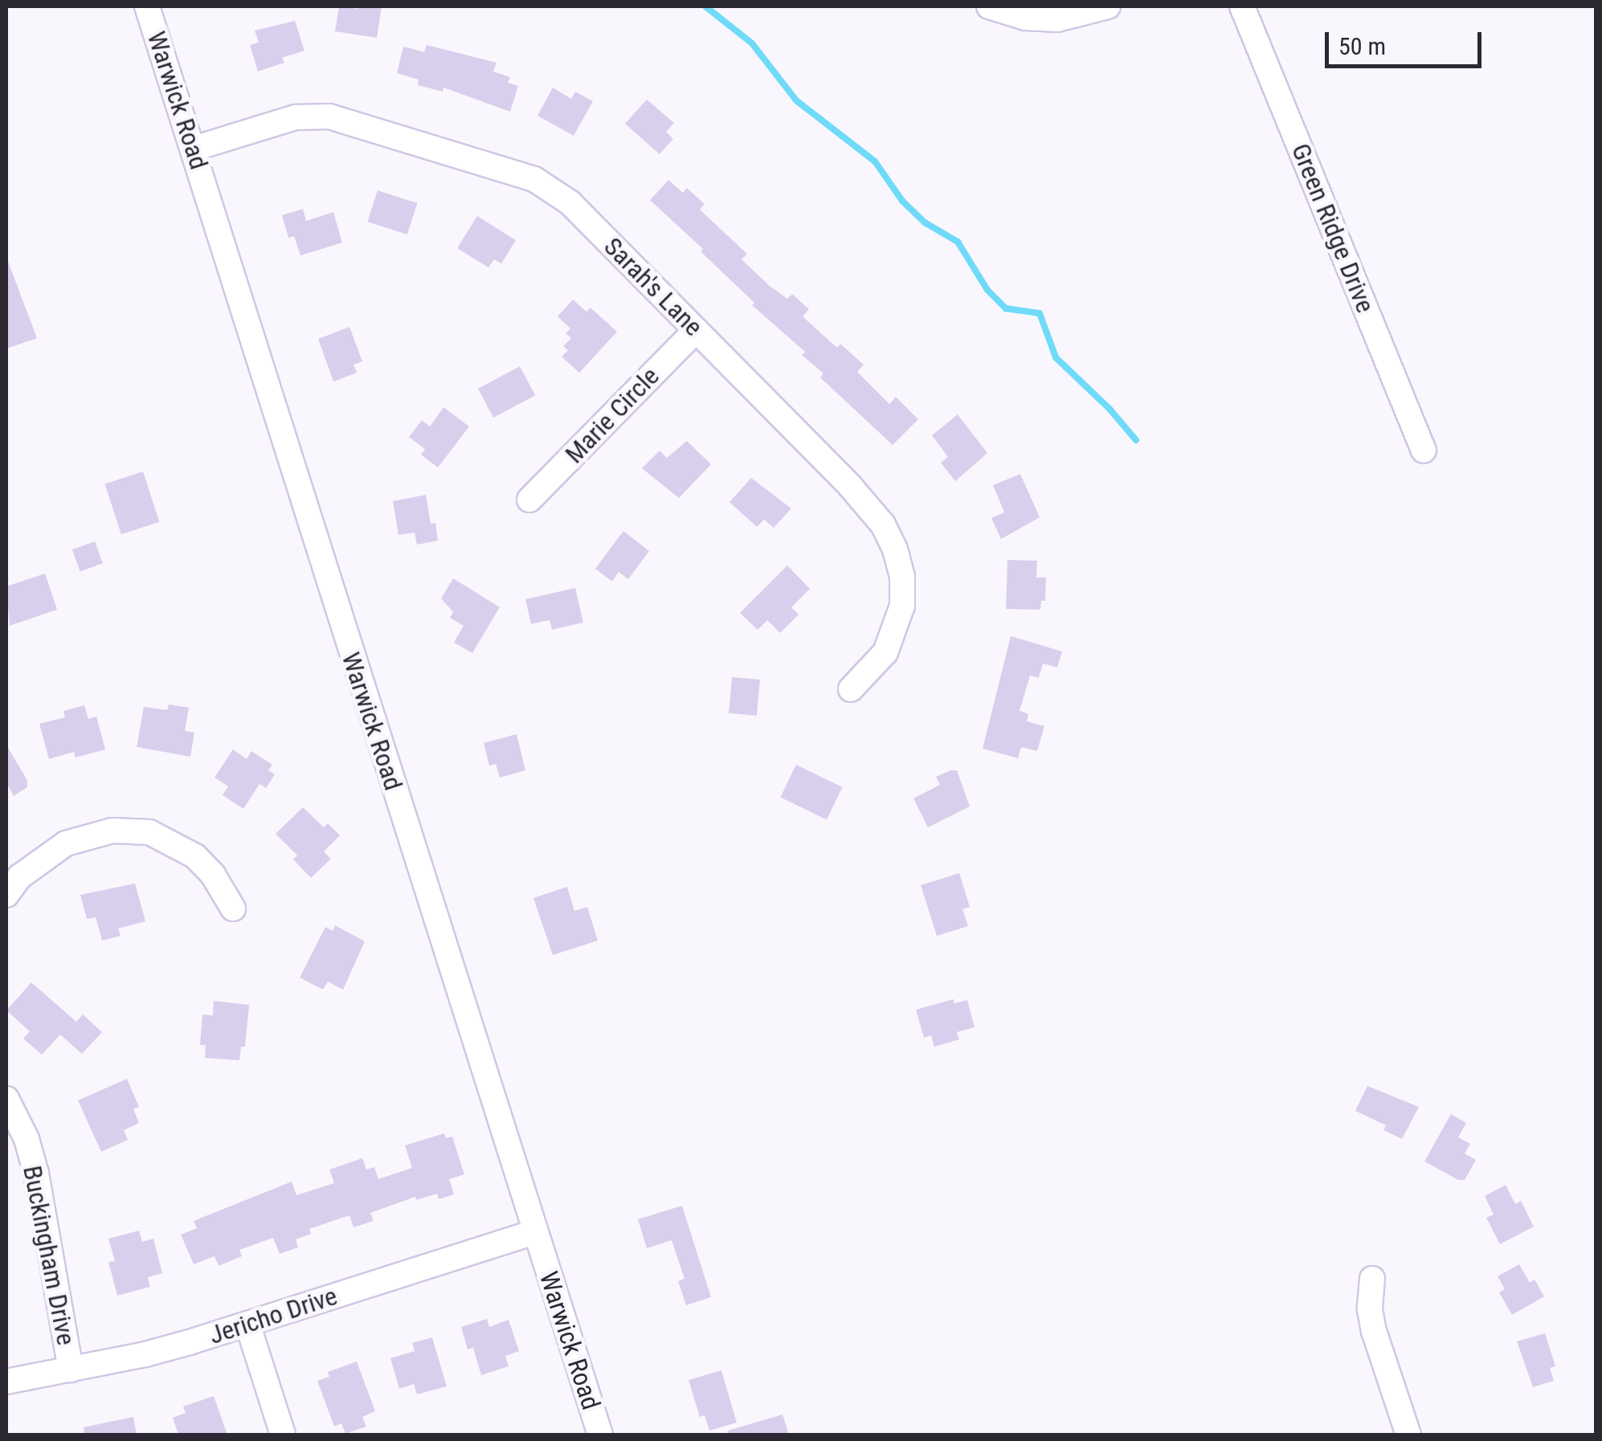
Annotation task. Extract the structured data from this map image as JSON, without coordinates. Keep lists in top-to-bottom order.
{
  "streets": {
    "street": [
      "Warwick Road",
      "Green Ridge Drive",
      "Sarah's Lane",
      "Marie Circle",
      "Buckingham Drive",
      "Jericho Drive"
    ]
  },
  "crossings": [
    ["Warwick Road", "Sarah's Lane"],
    ["Warwick Road", "Jericho Drive"],
    ["Sarah's Lane", "Marie Circle"],
    ["Buckingham Drive", "Jericho Drive"]
  ],
  "scale_bar": "50 m"
}
